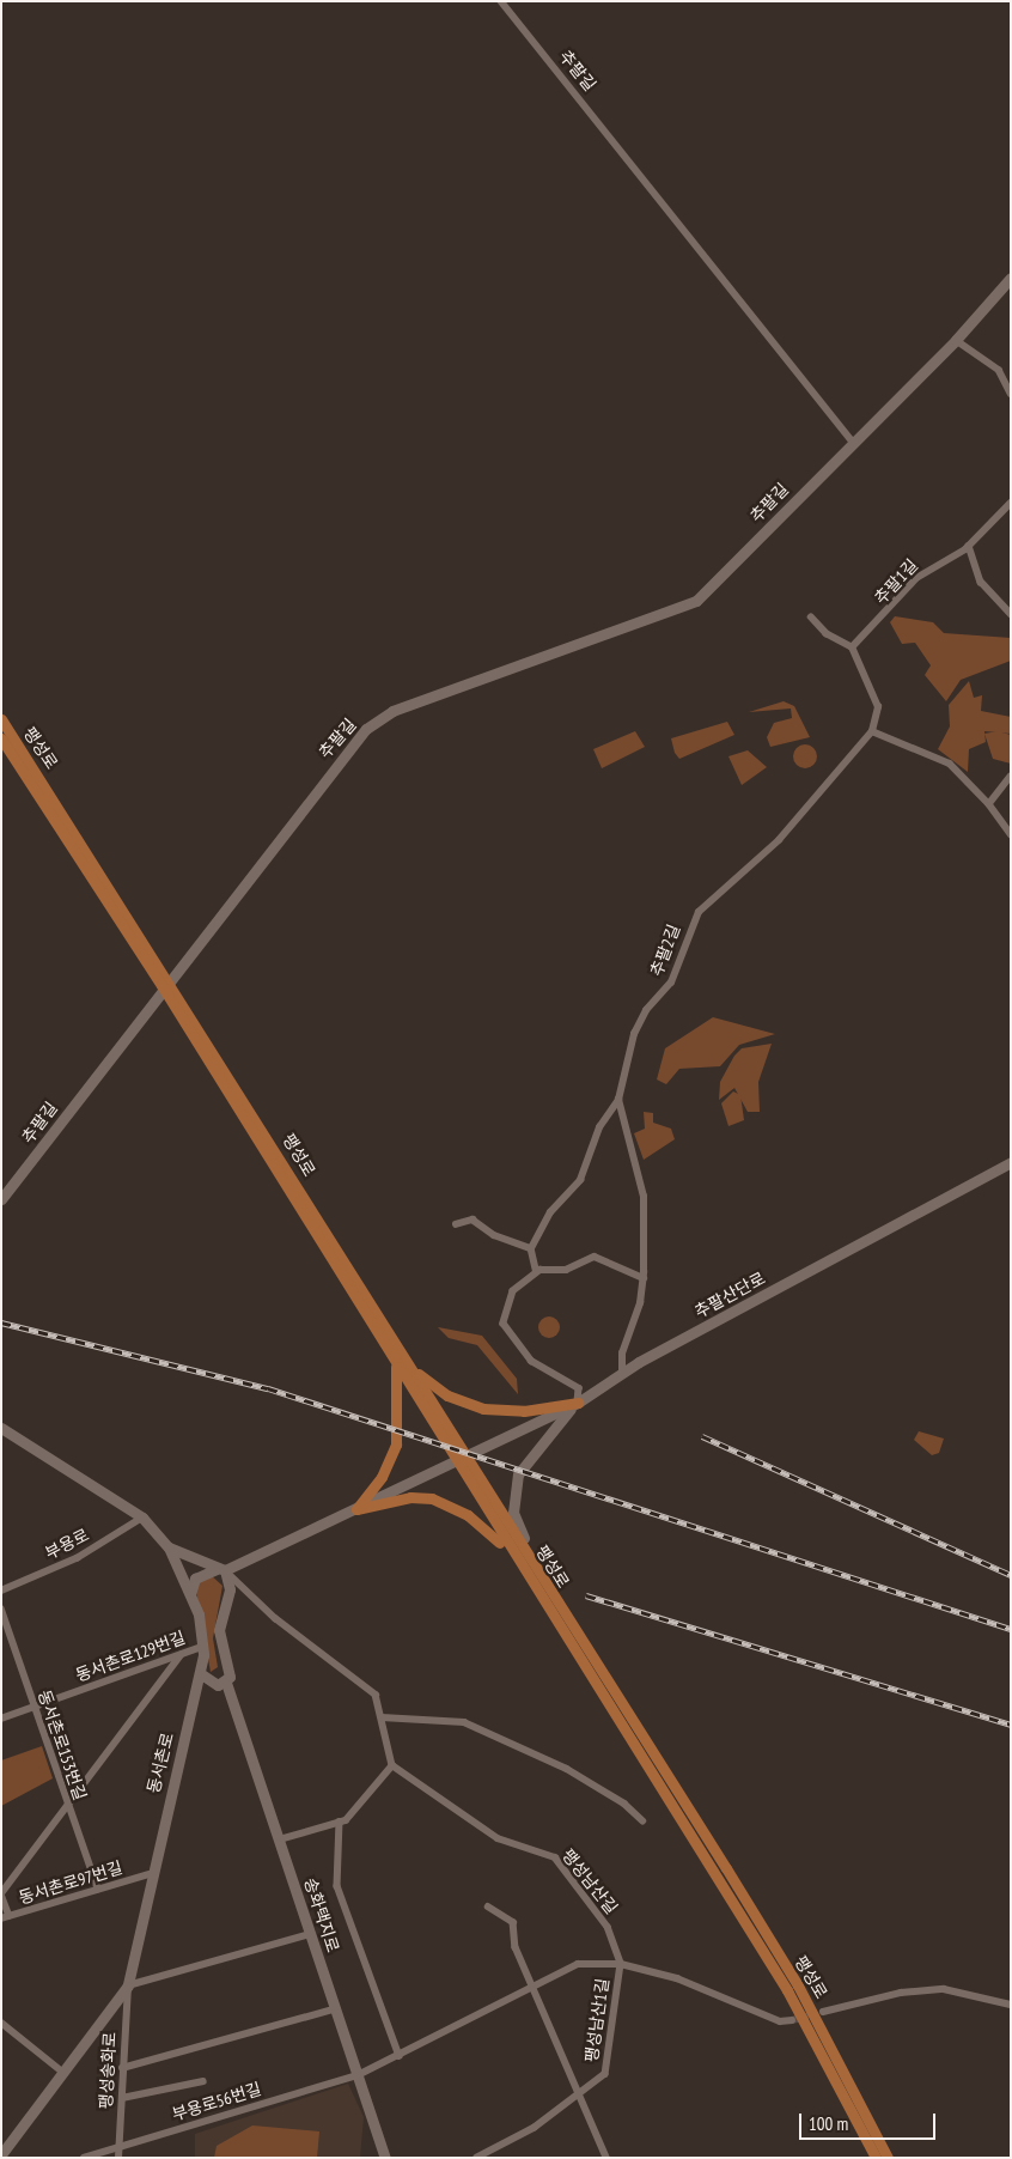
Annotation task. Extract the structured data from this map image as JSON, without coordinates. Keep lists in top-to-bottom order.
{
  "streets": {
    "main road": ["팽성로"],
    "street": [
      "추팔길",
      "추팔1길",
      "추팔2길",
      "추팔산단로",
      "부용로",
      "동서촌로129번길",
      "동서촌로153번길",
      "동서촌로",
      "팽성남산길",
      "동서촌로97번길",
      "송화택지로",
      "팽성남산1길",
      "팽성송화로",
      "부용로56번길"
    ]
  },
  "crossings": [
    ["팽성로", "추팔산단로"],
    ["추팔2길", "추팔산단로"],
    ["부용로", "동서촌로"],
    ["동서촌로129번길", "동서촌로153번길"],
    ["동서촌로129번길", "동서촌로"],
    ["동서촌로153번길", "동서촌로97번길"],
    ["동서촌로", "동서촌로97번길"],
    ["동서촌로", "팽성송화로"],
    ["팽성남산길", "팽성남산1길"],
    ["팽성남산길", "부용로56번길"],
    ["송화택지로", "부용로56번길"],
    ["팽성남산1길", "부용로56번길"],
    ["팽성송화로", "부용로56번길"]
  ],
  "scale_bar": "100 m"
}
